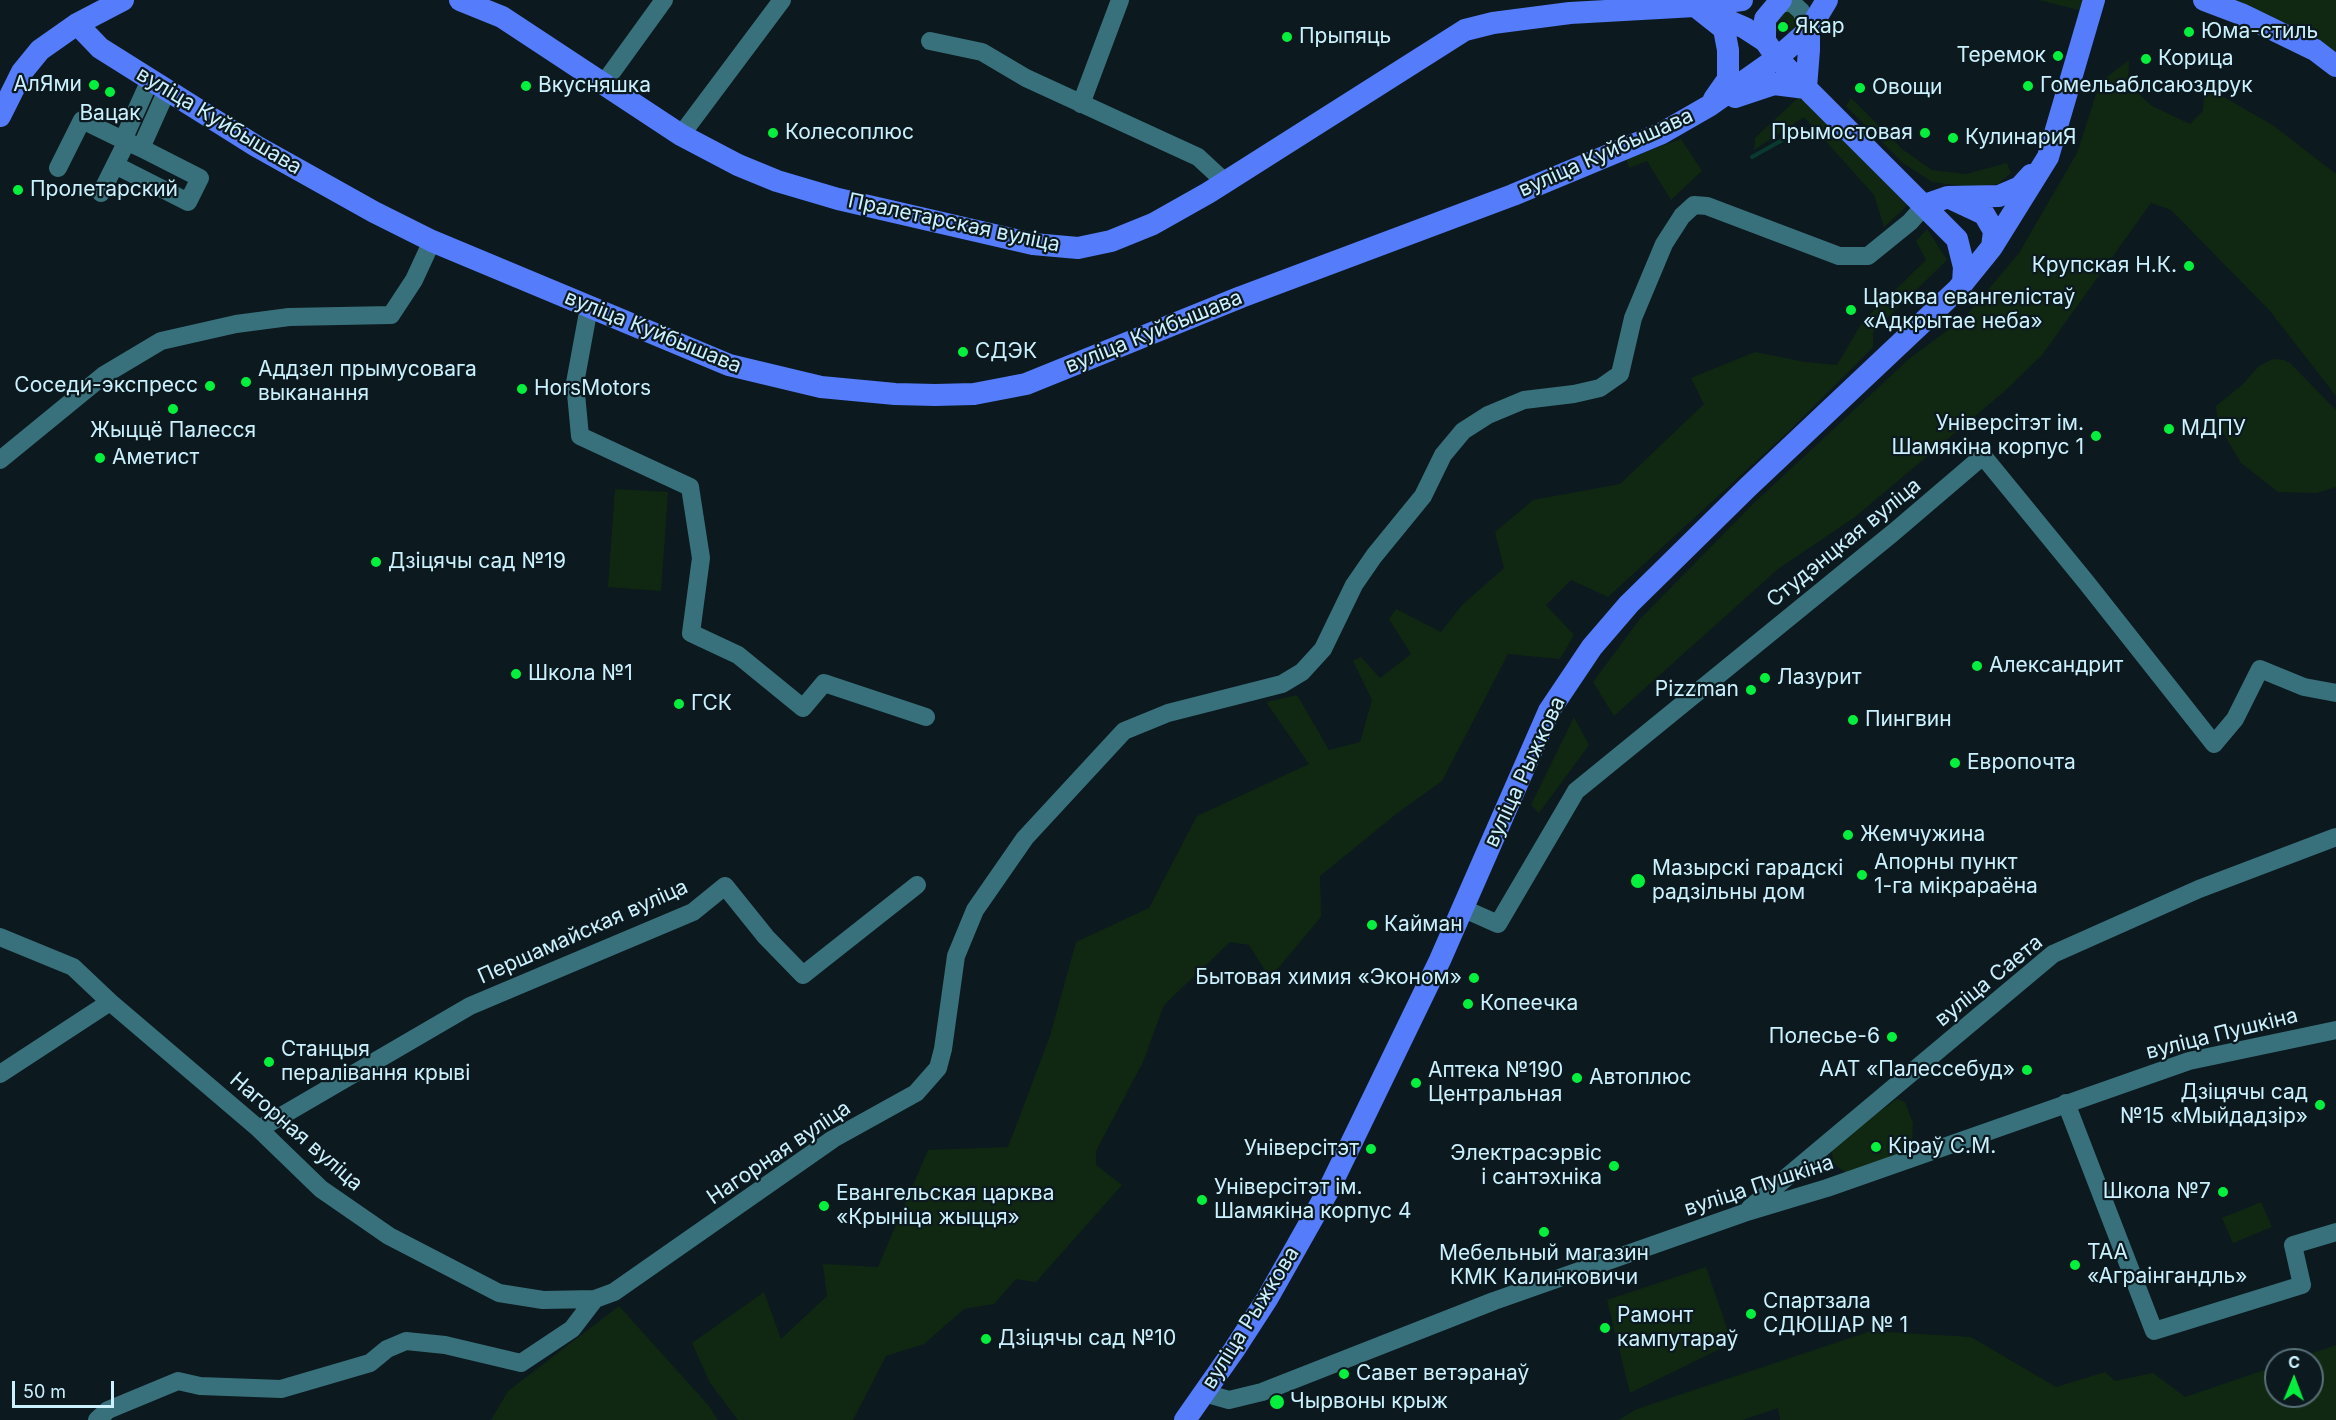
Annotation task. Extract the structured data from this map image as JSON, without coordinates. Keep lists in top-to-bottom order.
{
  "streets": {
    "main road": ["вуліца Куйбышава", "Пралетарская вуліца", "вуліца Рыжкова"],
    "street": [
      "Студэнцкая вуліца",
      "Першамайская вуліца",
      "вуліца Саета",
      "вуліца Пушкіна",
      "Нагорная вуліца"
    ]
  },
  "crossings": [
    ["вуліца Куйбышава", "Пралетарская вуліца"],
    ["Пралетарская вуліца", "Нагорная вуліца"],
    ["Студэнцкая вуліца", "вуліца Рыжкова"],
    ["вуліца Рыжкова", "вуліца Пушкіна"],
    ["Першамайская вуліца", "Нагорная вуліца"],
    ["вуліца Саета", "вуліца Пушкіна"]
  ],
  "places": [
    "Якар",
    "Юма-стиль",
    "Прыпяць",
    "Теремок",
    "Корица",
    "АлЯми",
    "Вкусняшка",
    "Гомельаблсаюздрук",
    "Овощи",
    "Вацак",
    "Колесоплюс",
    "Прымостовая",
    "КулинариЯ",
    "Пролетарский",
    "Крупская Н.К.",
    "Царква евангелістаў «Адкрытае неба»",
    "СДЭК",
    "Аддзел прымусовага выканання",
    "Соседи-экспресс",
    "HorsMotors",
    "Жыццё Палесся",
    "МДПУ",
    "Універсітэт ім. Шамякіна корпус 1",
    "Аметист",
    "Дзіцячы сад №19",
    "Александрит",
    "Школа №1",
    "Лазурит",
    "Pizzman",
    "ГСК",
    "Пингвин",
    "Европочта",
    "Жемчужина",
    "Апорны пункт 1-га мікрараёна",
    "Мазырскі гарадскі радзільны дом",
    "Кайман",
    "Бытовая химия «Эконом»",
    "Копеечка",
    "Полесье-6",
    "Станцыя пералівання крыві",
    "ААТ «Палессебуд»",
    "Автоплюс",
    "Аптека №190 Центральная",
    "Дзіцячы сад №15 «Мыйдадзір»",
    "Кіраў С.М.",
    "Універсітэт",
    "Электрасэрвіс і сантэхніка",
    "Школа №7",
    "Універсітэт ім. Шамякіна корпус 4",
    "Евангельская царква «Крыніца жыцця»",
    "Мебельный магазин КМК Калинковичи",
    "ТАА «Аграінгандль»",
    "Спартзала СДЮШАР № 1",
    "Рамонт кампутараў",
    "Дзіцячы сад №10",
    "Савет ветэранаў",
    "Чырвоны крыж"
  ],
  "scale_bar": "50 m",
  "north": "top"
}
